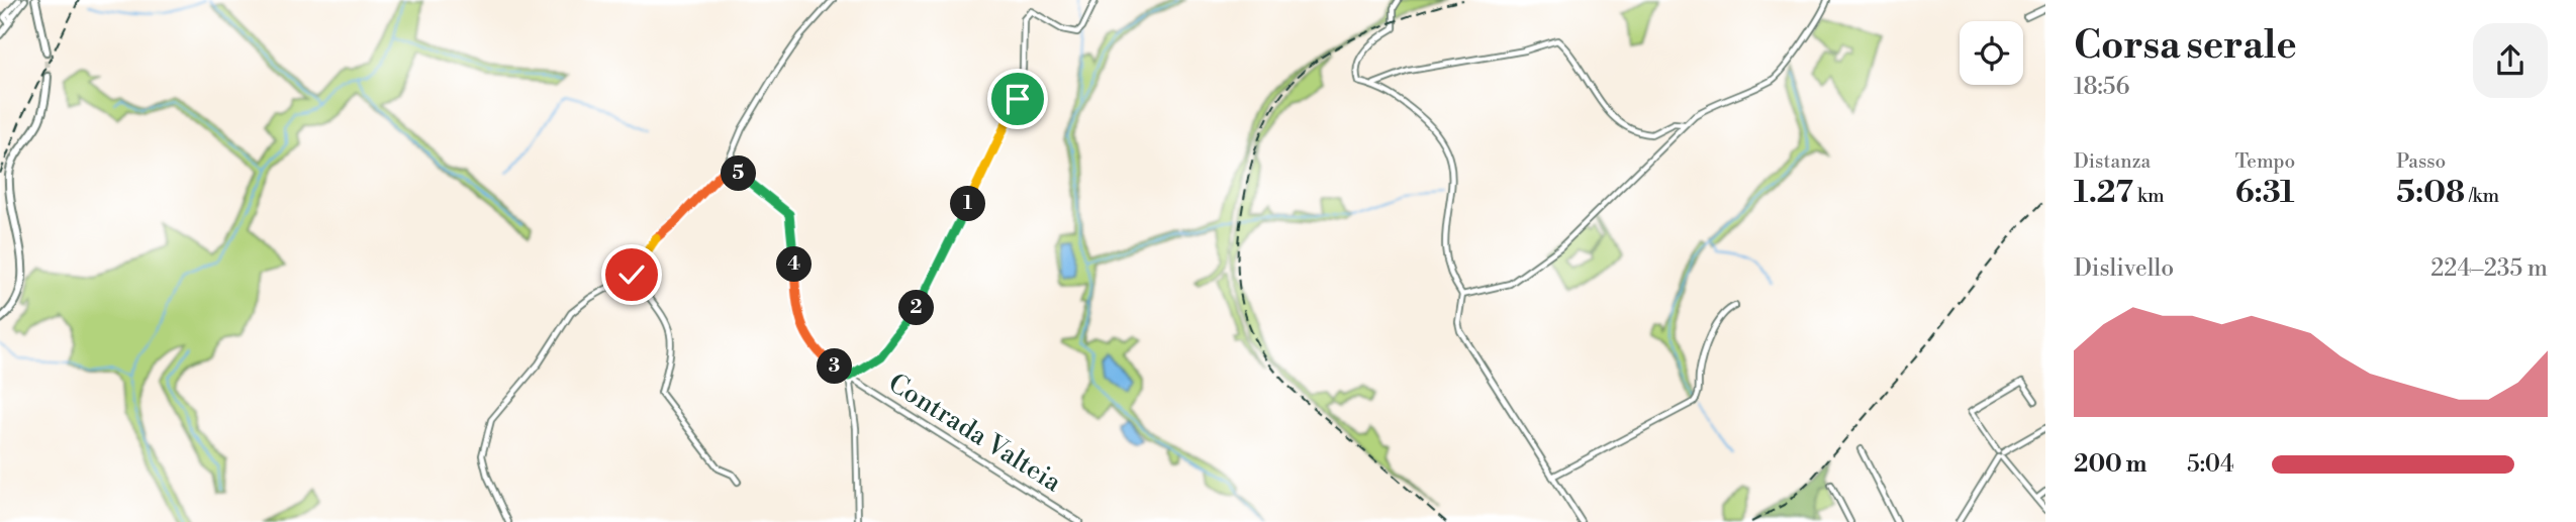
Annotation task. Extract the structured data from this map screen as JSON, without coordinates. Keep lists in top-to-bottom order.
{
  "streets": {
    "street": ["Contrada Valteia"]
  },
  "page": {
    "heading": ["Corsa serale", "18:56"],
    "stats": [
      ["Distanza", "1.27 km"],
      ["Tempo", "6:31"],
      ["Passo", "5:08 /km"]
    ],
    "pins": [
      "5",
      "1",
      "4",
      "2",
      "3"
    ],
    "chart": ["Dislivello", "224–235 m"],
    "list": [
      {
        "name": "200 m",
        "note": "5:04"
      }
    ]
  }
}
